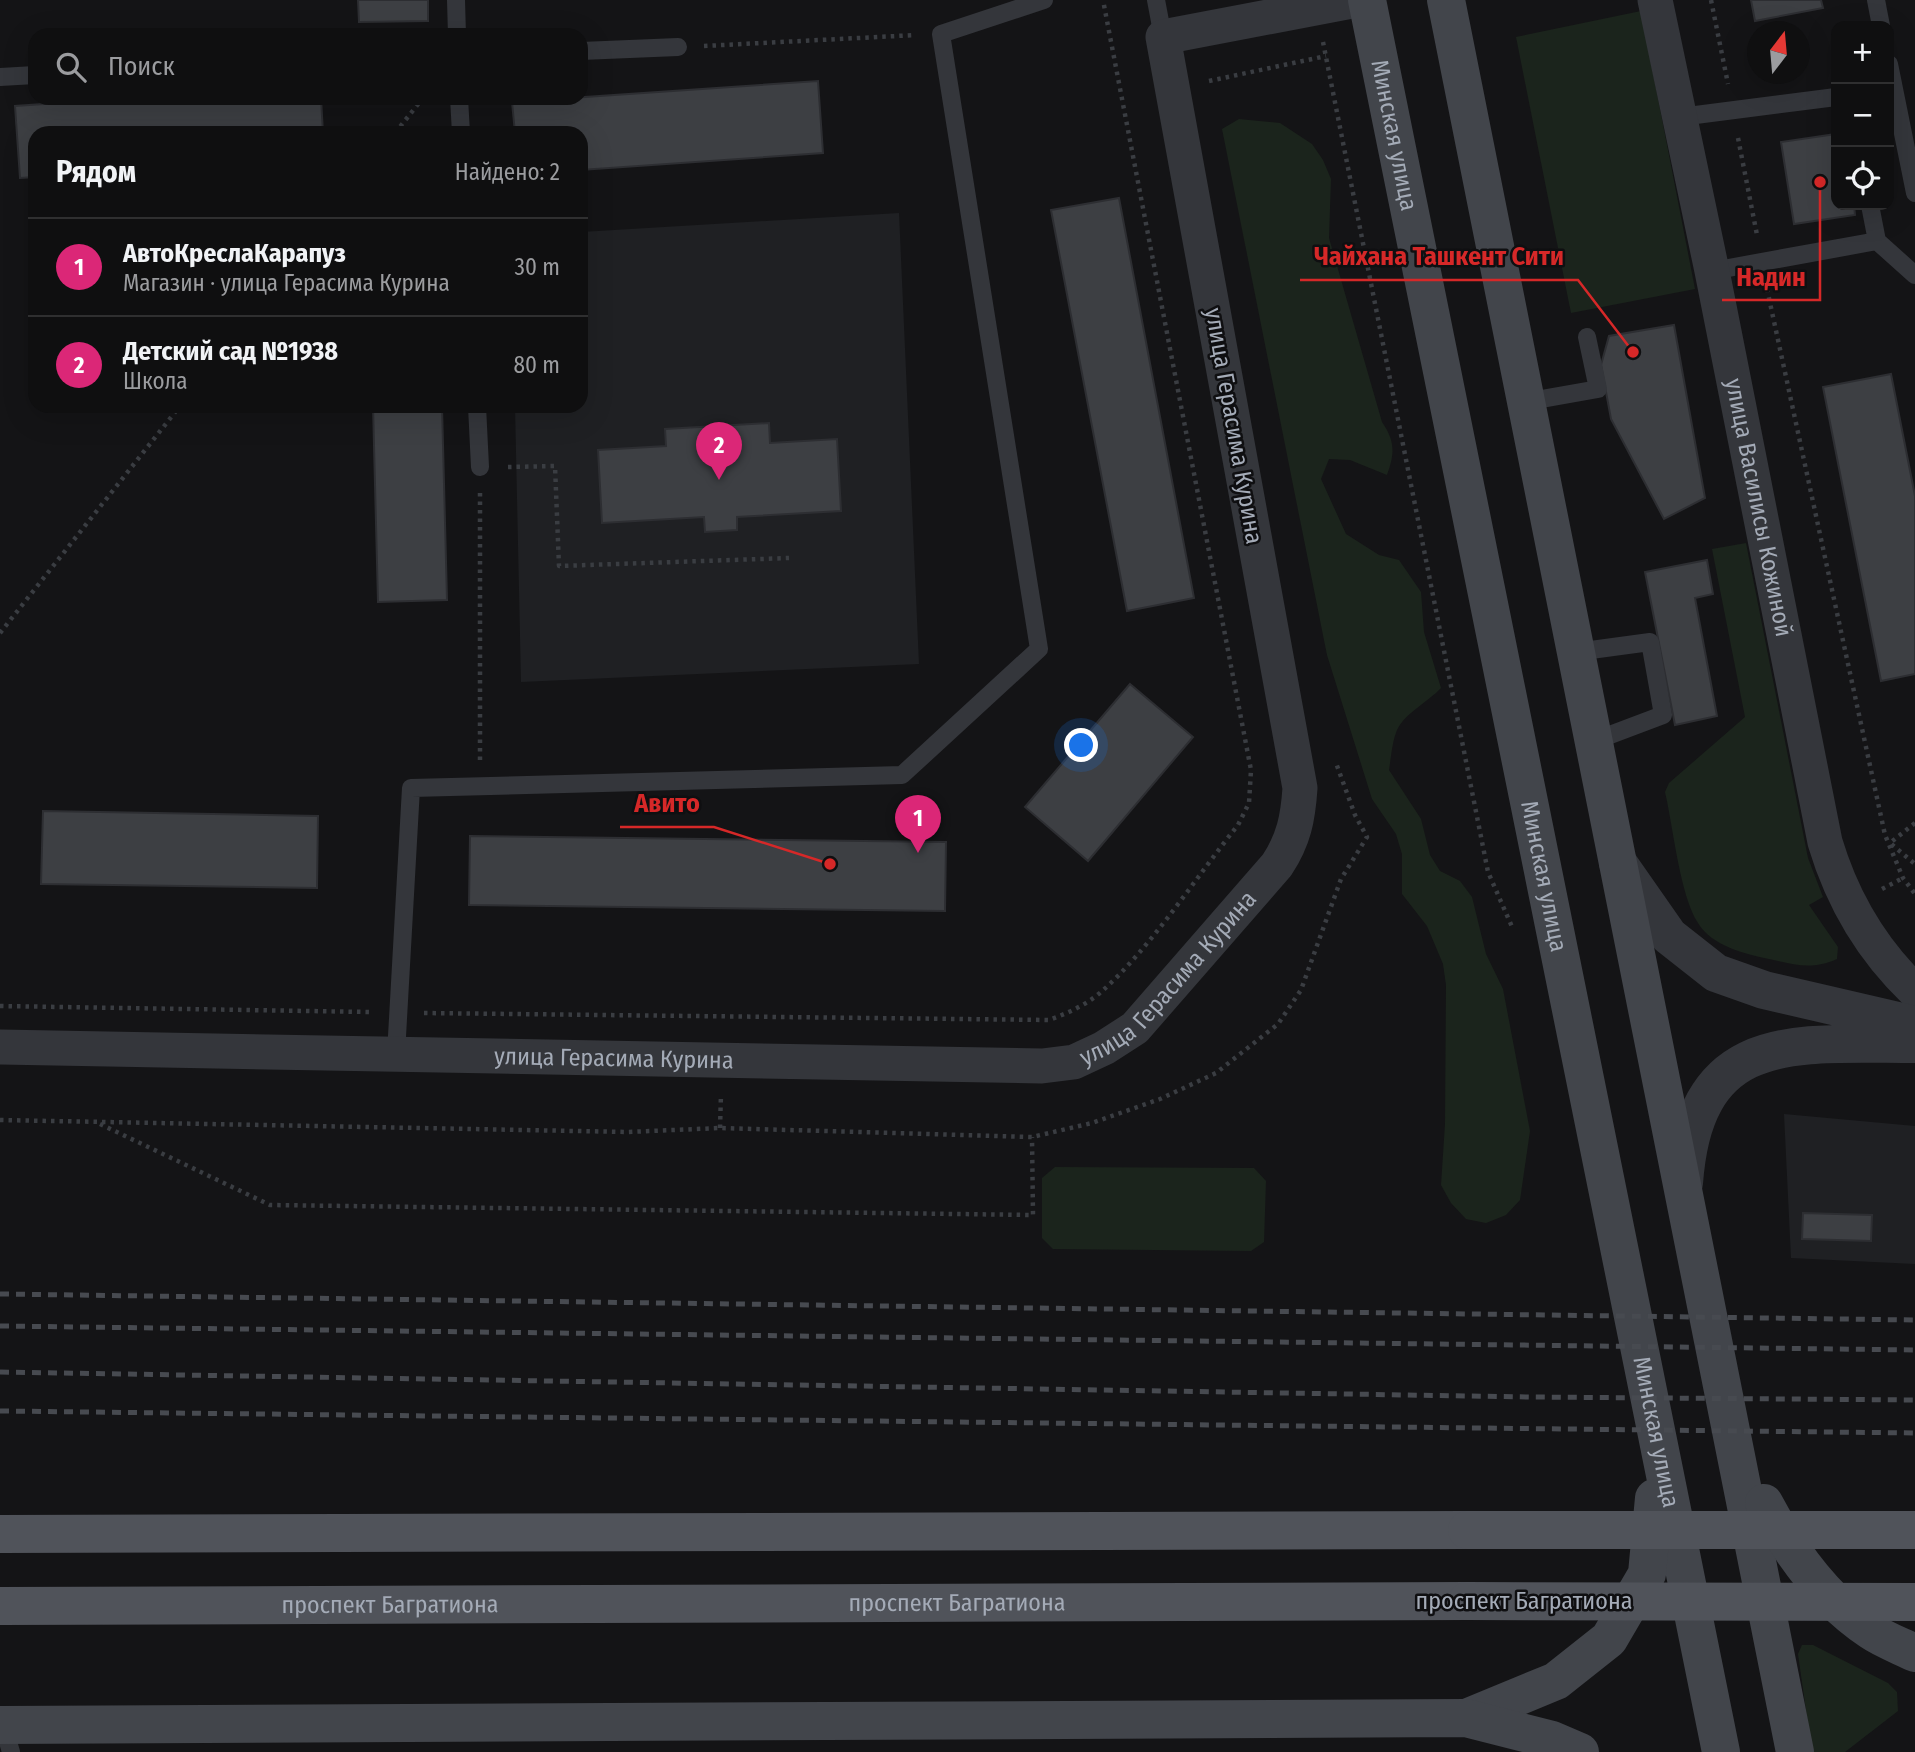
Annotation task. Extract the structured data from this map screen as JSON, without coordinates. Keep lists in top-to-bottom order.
{
  "streets": {
    "main road": ["Минская улица", "проспект Багратиона"],
    "street": ["улица Герасима Курина", "улица Василисы Кожиной"]
  },
  "places": ["Надин", "Чайхана Ташкент Сити", "Авито"],
  "north": "top",
  "page": {
    "map_buttons": ["+", "−"],
    "search": "Поиск",
    "heading": ["Рядом", "Найдено: 2"],
    "list": [
      {
        "mark": "1",
        "name": "АвтоКреслаКарапуз",
        "note": "Магазин · улица Герасима Курина",
        "value": "30 m"
      },
      {
        "mark": "2",
        "name": "Детский сад №1938",
        "note": "Школа",
        "value": "80 m"
      }
    ],
    "pins": ["2", "1"]
  }
}
